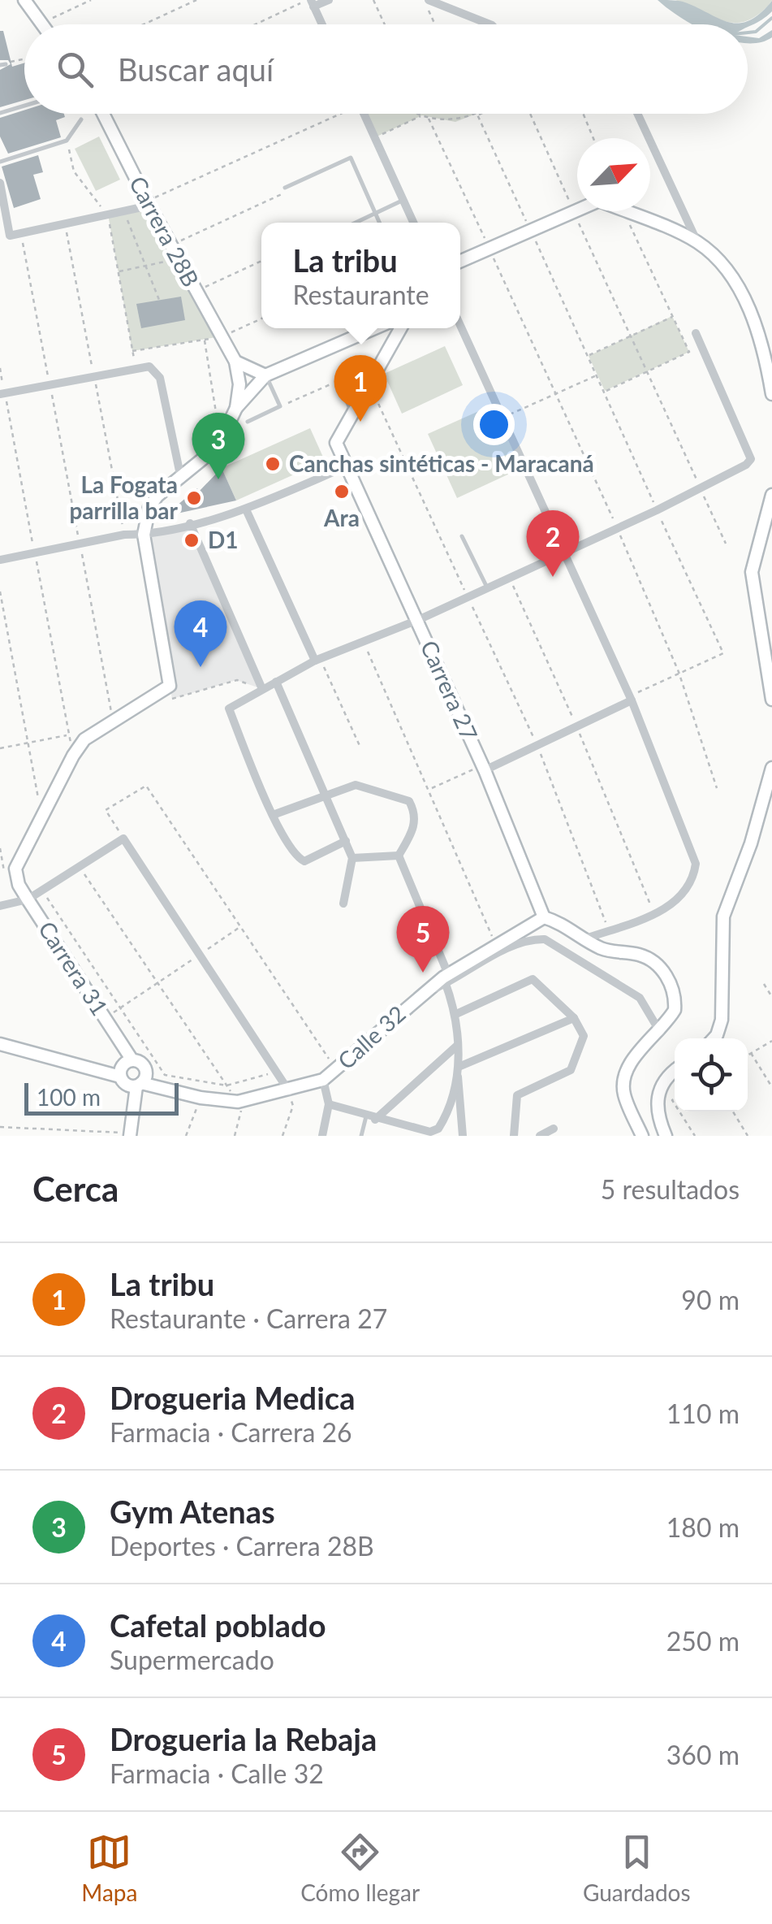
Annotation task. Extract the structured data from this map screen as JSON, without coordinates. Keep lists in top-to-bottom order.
{
  "streets": {
    "street": [
      "Carrera 28B",
      "Carrera 27",
      "Carrera 31",
      "Calle 32"
    ]
  },
  "crossings": [
    ["Carrera 27", "Calle 32"],
    ["Carrera 31", "Calle 32"]
  ],
  "places": [
    "Canchas sintéticas - Maracaná",
    "Ara",
    "La Fogata parrilla bar",
    "D1"
  ],
  "scale_bar": "100 m",
  "north": "top right",
  "page": {
    "search": "Buscar aquí",
    "popup": ["La tribu", "Restaurante"],
    "pins": [
      "1",
      "3",
      "2",
      "4",
      "5"
    ],
    "scale": "100 m",
    "heading": ["Cerca", "5 resultados"],
    "list": [
      {
        "mark": "1",
        "name": "La tribu",
        "note": "Restaurante · Carrera 27",
        "value": "90 m"
      },
      {
        "mark": "2",
        "name": "Drogueria Medica",
        "note": "Farmacia · Carrera 26",
        "value": "110 m"
      },
      {
        "mark": "3",
        "name": "Gym Atenas",
        "note": "Deportes · Carrera 28B",
        "value": "180 m"
      },
      {
        "mark": "4",
        "name": "Cafetal poblado",
        "note": "Supermercado",
        "value": "250 m"
      },
      {
        "mark": "5",
        "name": "Drogueria la Rebaja",
        "note": "Farmacia · Calle 32",
        "value": "360 m"
      }
    ],
    "nav": ["Mapa", "Cómo llegar", "Guardados"]
  }
}
